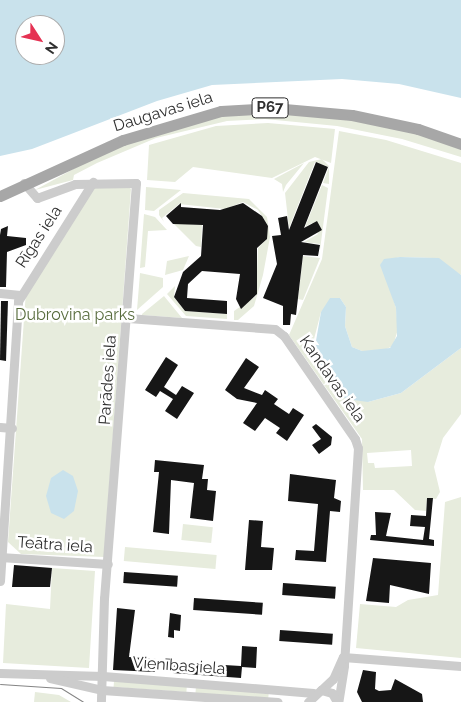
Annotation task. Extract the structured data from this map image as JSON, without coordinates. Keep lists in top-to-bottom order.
{
  "streets": {
    "main road": ["P67", "Daugavas iela"],
    "street": [
      "Rīgas iela",
      "Kandavas iela",
      "Parādes iela",
      "Teātra iela",
      "Vienības iela"
    ]
  },
  "crossings": [
    ["Daugavas iela", "Parādes iela"],
    ["Rīgas iela", "Parādes iela"],
    ["Rīgas iela", "Teātra iela"],
    ["Kandavas iela", "Parādes iela"],
    ["Kandavas iela", "Vienības iela"],
    ["Parādes iela", "Teātra iela"],
    ["Parādes iela", "Vienības iela"]
  ],
  "parks": ["Dubrovina parks"],
  "north": "bottom right"
}
